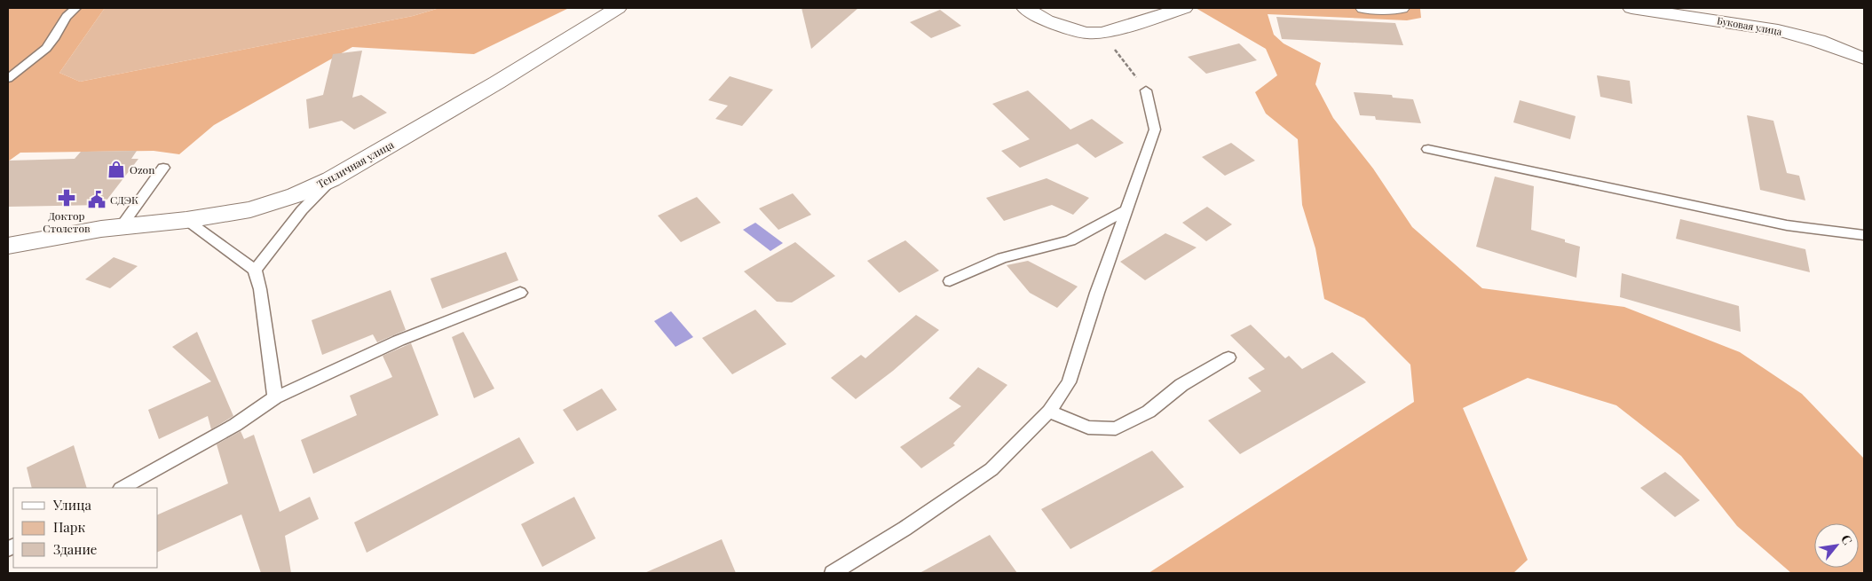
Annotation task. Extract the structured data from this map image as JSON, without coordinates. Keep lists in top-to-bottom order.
{
  "streets": {
    "street": ["Буковая улица", "Тепличная улица"]
  },
  "places": {
    "shop": ["Ozon"],
    "pharmacy": ["Доктор Столетов"],
    "public building": ["СДЭК"]
  },
  "legend": ["Улица", "Парк", "Здание"],
  "north": "top right"
}
